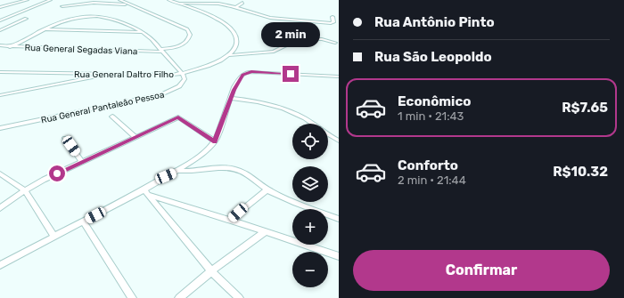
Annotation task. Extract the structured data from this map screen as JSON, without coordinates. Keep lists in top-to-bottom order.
{
  "streets": {
    "street": ["Rua General Segadas Viana", "Rua General Daltro Filho", "Rua General Pantaleão Pessoa"]
  },
  "crossings": [
    ["Rua General Daltro Filho", "Rua General Pantaleão Pessoa"]
  ],
  "page": {
    "banner": ["Rua Antônio Pinto", "Rua São Leopoldo"],
    "bubble": "2 min",
    "list": [
      {
        "name": "Econômico",
        "note": "1 min · 21:43",
        "value": "R$7.65"
      },
      {
        "name": "Conforto",
        "note": "2 min · 21:44",
        "value": "R$10.32"
      }
    ],
    "map_buttons": ["+", "−"],
    "buttons": "Confirmar"
  }
}
